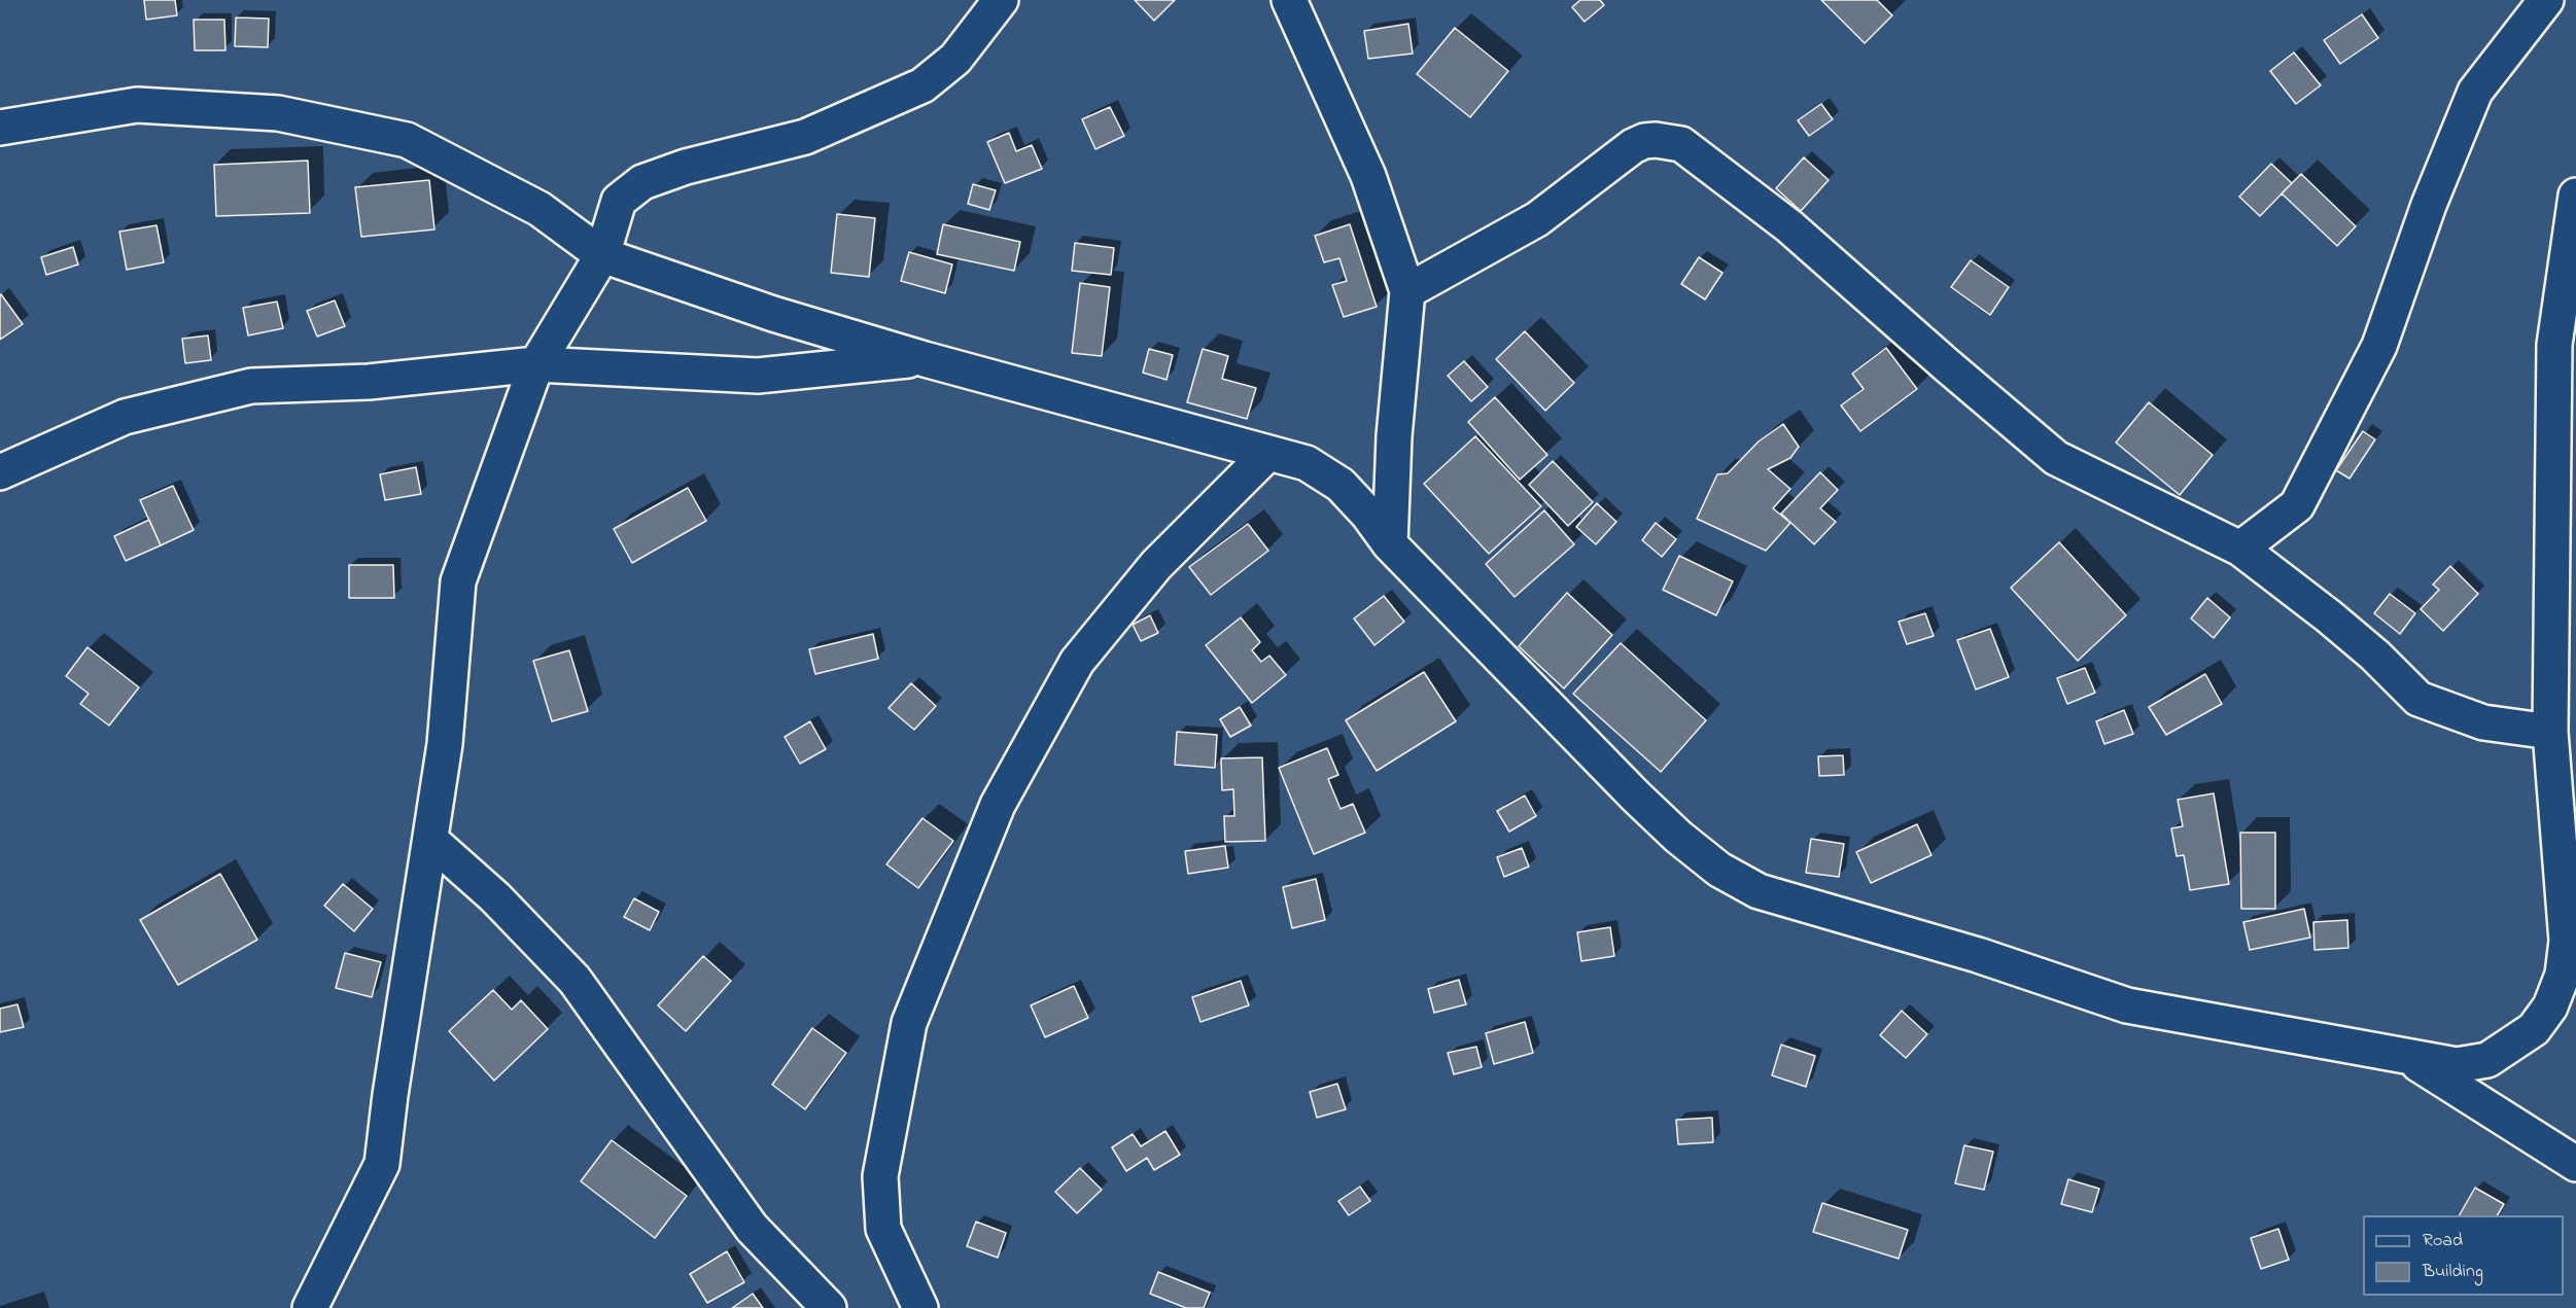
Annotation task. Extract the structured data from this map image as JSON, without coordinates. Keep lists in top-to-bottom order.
{
  "legend": ["Road", "Building"]
}
